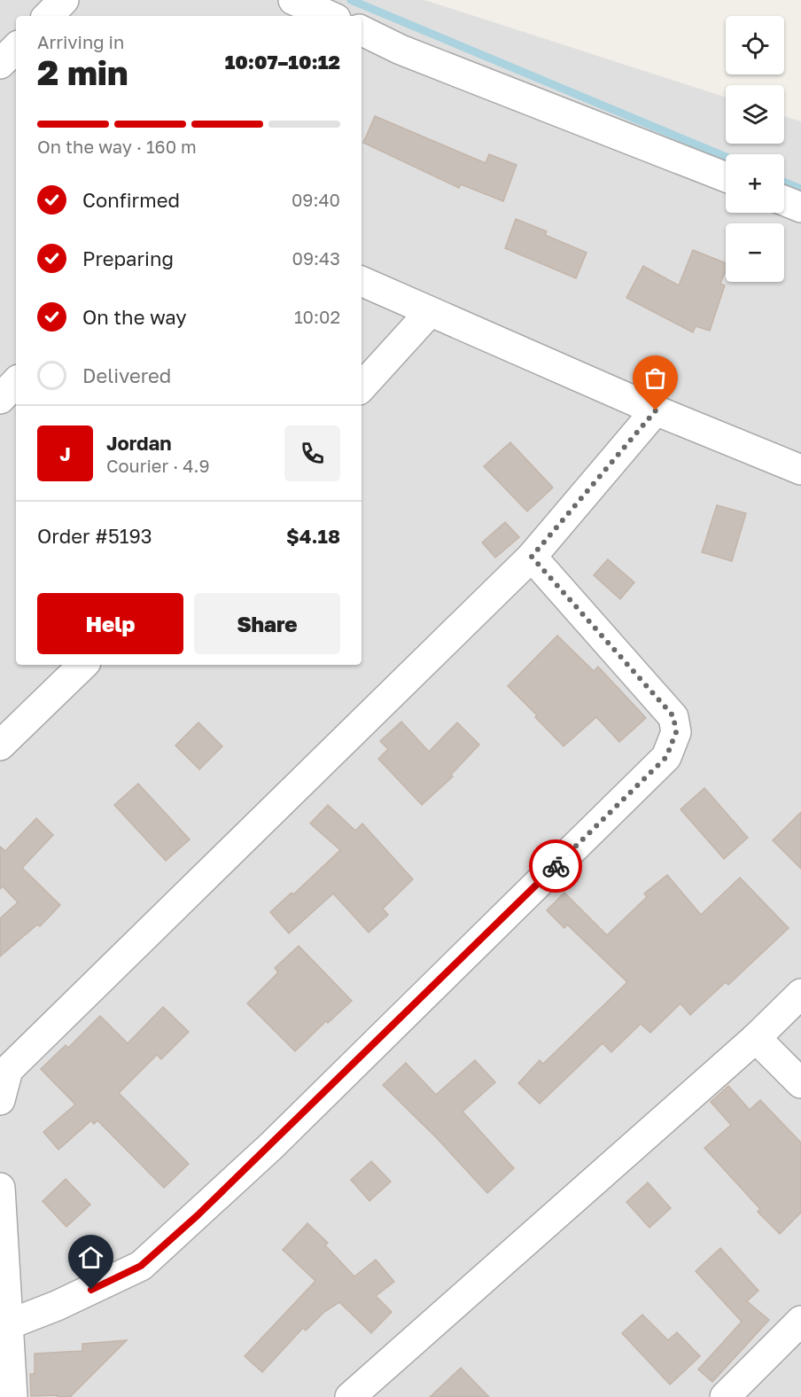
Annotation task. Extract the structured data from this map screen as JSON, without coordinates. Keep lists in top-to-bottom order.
{
  "page": {
    "map_buttons": ["+", "−"],
    "heading": ["2 min", "Arriving in", "10:07–10:12"],
    "panel": [
      "Jordan",
      "Courier · 4.9",
      "Order #5193",
      "$4.18"
    ],
    "bar": "On the way · 160 m",
    "list": [
      ["Confirmed", "09:40"],
      ["Preparing", "09:43"],
      ["On the way", "10:02"],
      "Delivered"
    ],
    "round": "J",
    "buttons": ["Help", "Share"]
  }
}
